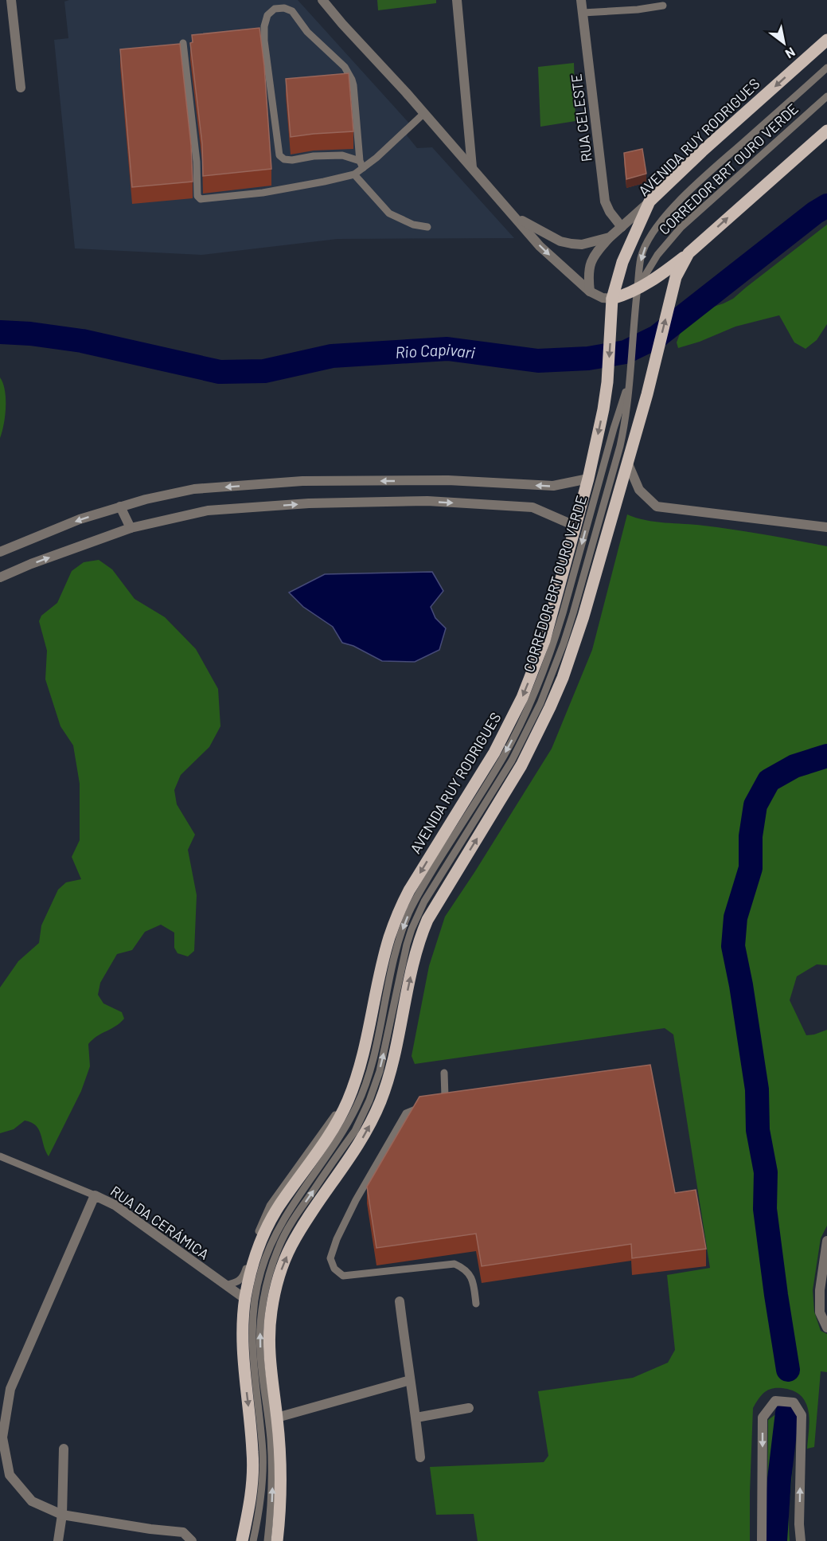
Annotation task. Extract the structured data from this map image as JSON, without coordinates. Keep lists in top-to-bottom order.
{
  "streets": {
    "main road": ["AVENIDA RUY RODRIGUES"],
    "street": ["RUA CELESTE", "RUA DA CERÁMICA"],
    "lane": ["CORREDOR BRT OURO VERDE"]
  },
  "crossings": [
    ["AVENIDA RUY RODRIGUES", "RUA DA CERÁMICA"]
  ],
  "water": ["Rio Capivari"],
  "north": "bottom right"
}
